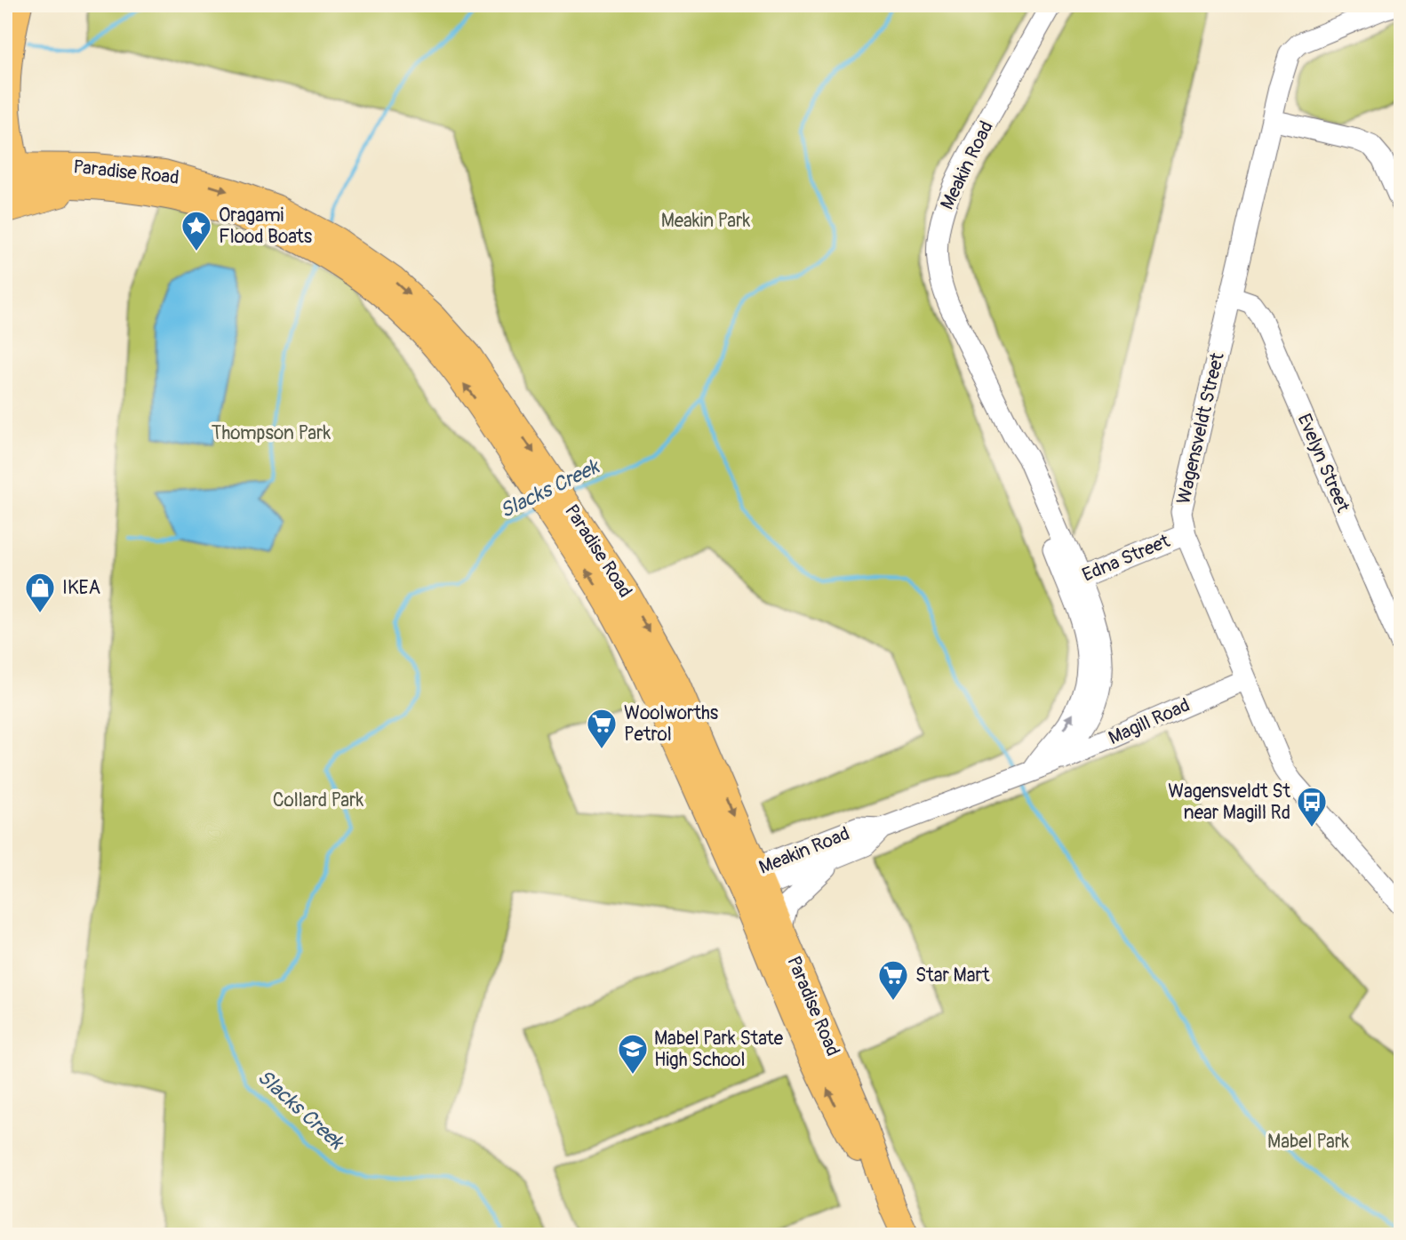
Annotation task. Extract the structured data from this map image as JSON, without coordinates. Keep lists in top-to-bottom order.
{
  "streets": {
    "main road": ["Paradise Road"],
    "street": [
      "Meakin Road",
      "Wagensveldt Street",
      "Evelyn Street",
      "Edna Street",
      "Magill Road"
    ]
  },
  "crossings": [
    ["Meakin Road", "Paradise Road"],
    ["Meakin Road", "Edna Street"],
    ["Meakin Road", "Magill Road"],
    ["Wagensveldt Street", "Evelyn Street"],
    ["Wagensveldt Street", "Edna Street"],
    ["Wagensveldt Street", "Magill Road"]
  ],
  "water": ["Slacks Creek"],
  "parks": [
    "Meakin Park",
    "Thompson Park",
    "Collard Park",
    "Mabel Park"
  ],
  "places": {
    "place": ["Oragami Flood Boats"],
    "shop": ["IKEA"],
    "supermarket": ["Woolworths Petrol", "Star Mart"],
    "bus stop": ["Wagensveldt St near Magill Rd"],
    "school or university": ["Mabel Park State High School"]
  }
}
